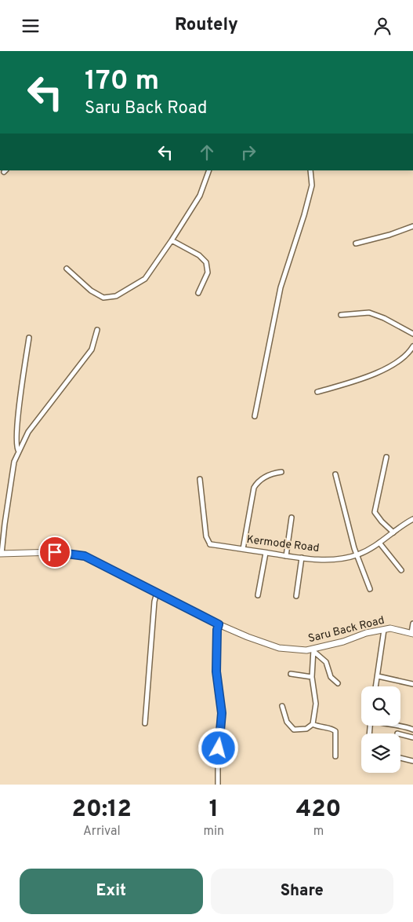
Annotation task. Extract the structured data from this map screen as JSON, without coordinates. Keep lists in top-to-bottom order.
{
  "streets": {
    "main road": ["Saru Back Road"],
    "street": ["Kermode Road"]
  },
  "page": {
    "header": "Routely",
    "turn": ["170 m", "Saru Back Road"],
    "eta": [
      "20:12",
      "Arrival",
      "1",
      "min",
      "420",
      "m"
    ],
    "buttons": ["Exit", "Share"]
  }
}
